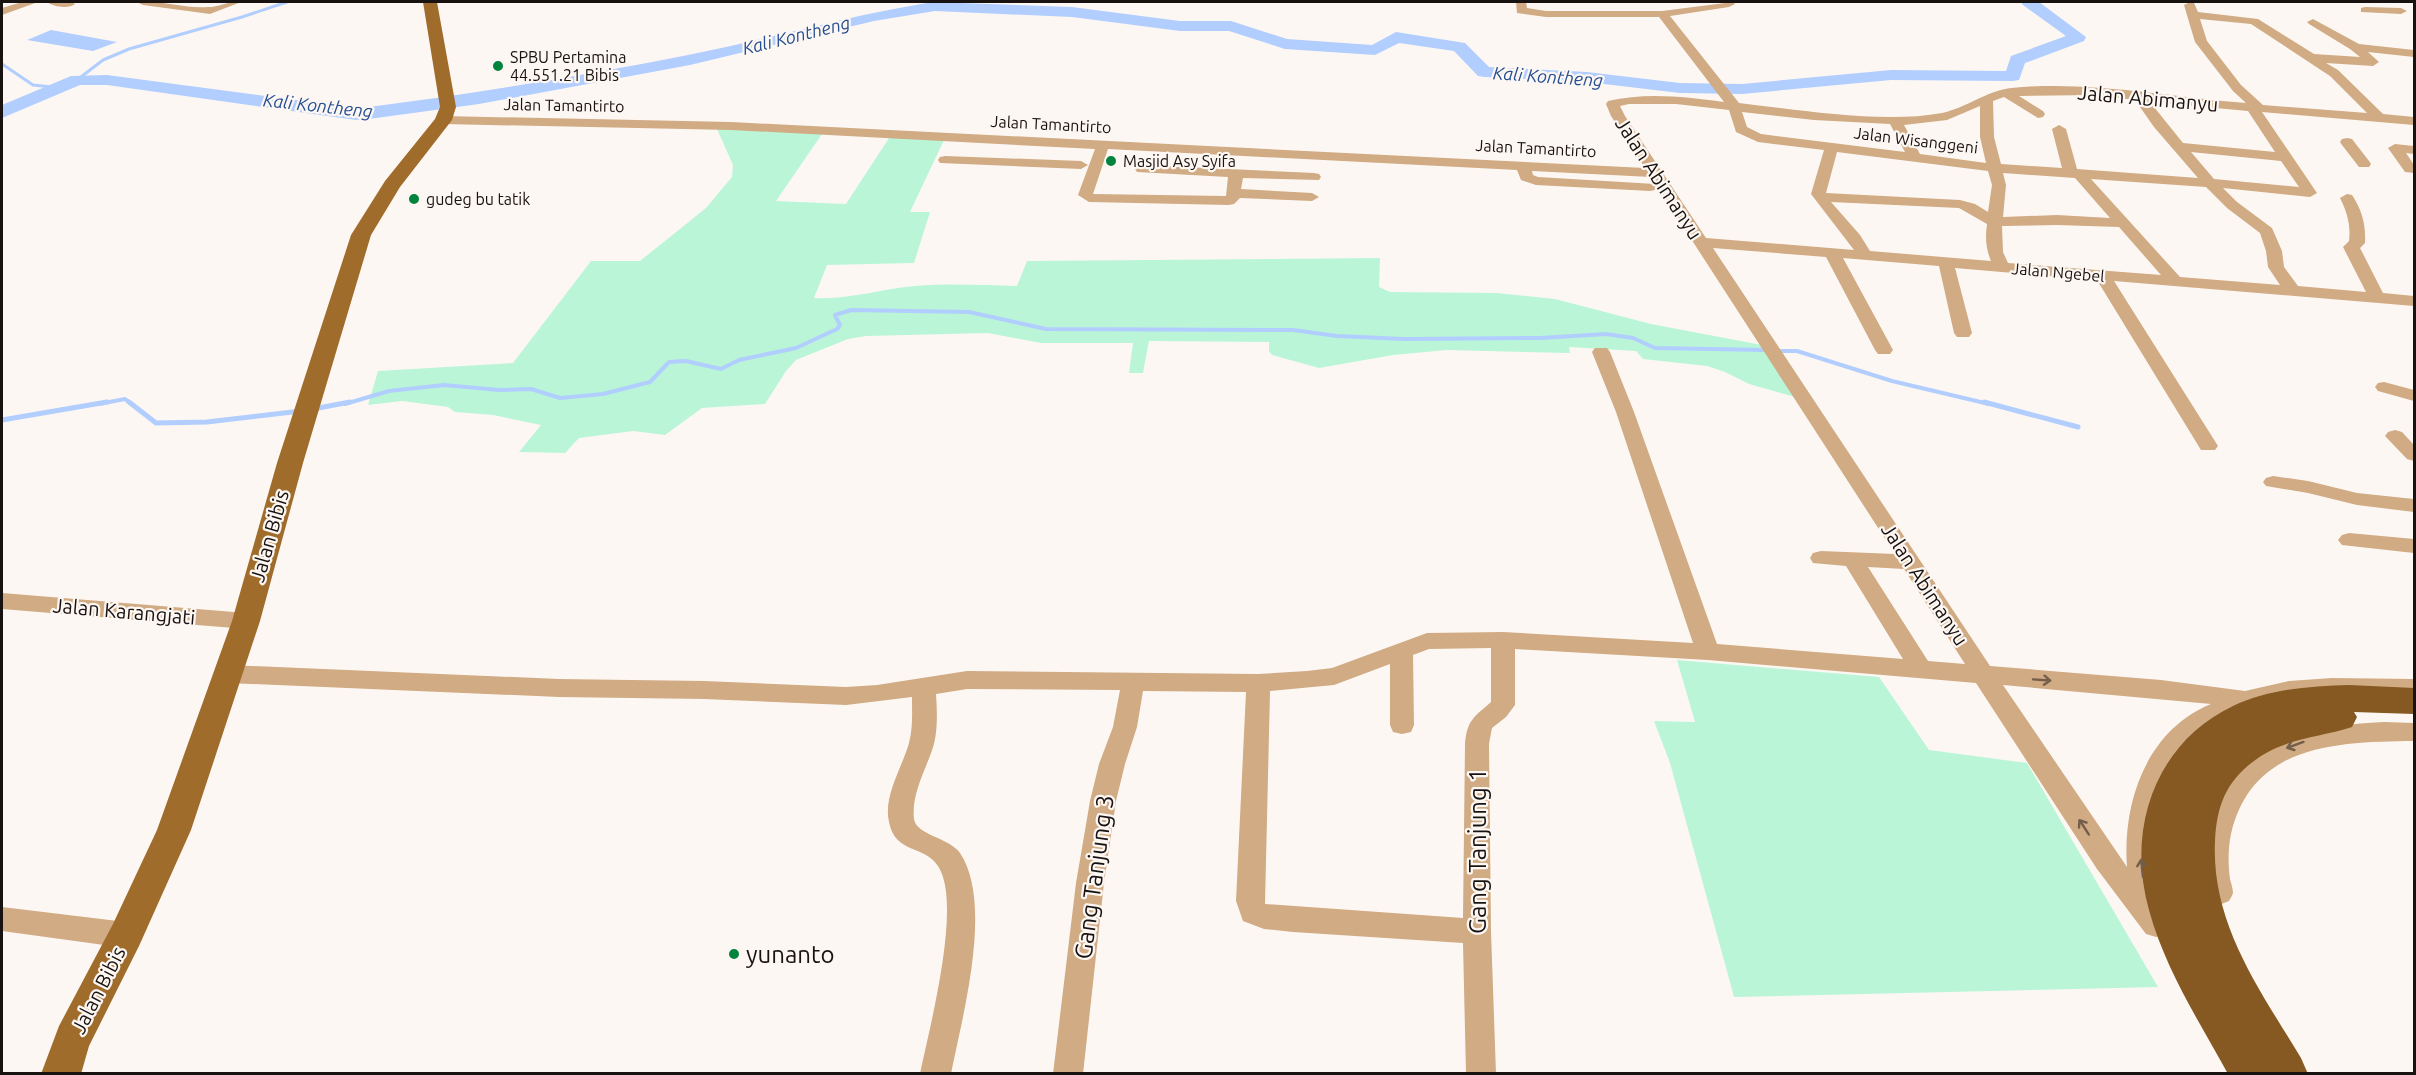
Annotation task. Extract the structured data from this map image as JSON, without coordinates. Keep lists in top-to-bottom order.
{
  "streets": {
    "main road": ["Jalan Bibis"],
    "street": [
      "Jalan Abimanyu",
      "Jalan Tamantirto",
      "Jalan Wisanggeni",
      "Jalan Ngebel",
      "Jalan Karangjati",
      "Gang Tanjung 1",
      "Gang Tanjung 3"
    ]
  },
  "crossings": [
    ["Jalan Abimanyu", "Jalan Tamantirto"],
    ["Jalan Abimanyu", "Jalan Wisanggeni"],
    ["Jalan Abimanyu", "Jalan Ngebel"],
    ["Jalan Tamantirto", "Jalan Bibis"],
    ["Jalan Bibis", "Jalan Karangjati"]
  ],
  "water": ["Kali Kontheng"],
  "places": [
    "SPBU Pertamina 44.551.21 Bibis",
    "Masjid Asy Syifa",
    "gudeg bu tatik",
    "yunanto"
  ]
}
